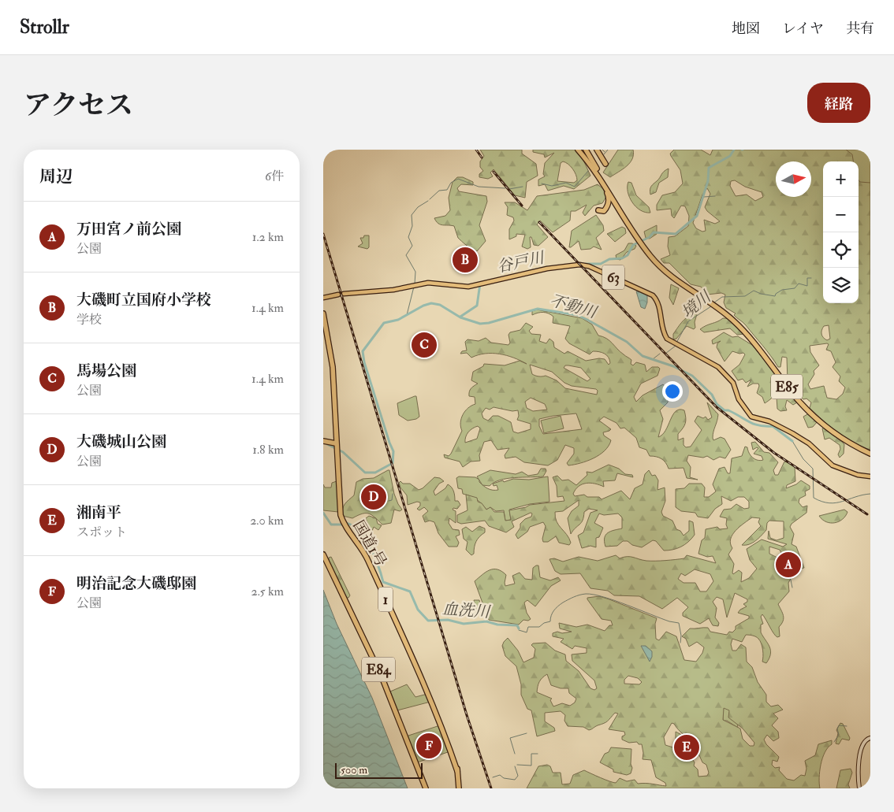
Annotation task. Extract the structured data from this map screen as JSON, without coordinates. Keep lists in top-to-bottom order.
{
  "streets": {
    "highway": [
      "E85",
      "国道1号",
      "1",
      "E84"
    ],
    "main road": ["63"]
  },
  "water": [
    "谷戸川",
    "境川",
    "不動川",
    "血洗川"
  ],
  "scale_bar": "500 m",
  "north": "right",
  "page": {
    "header": "Strollr",
    "nav": ["地図", "レイヤ", "共有"],
    "title": "アクセス",
    "buttons": "経路",
    "heading": ["周辺", "6件"],
    "map_buttons": ["+", "−"],
    "list": [
      {
        "mark": "A",
        "name": "万田宮ノ前公園",
        "note": "公園",
        "value": "1.2 km"
      },
      {
        "mark": "B",
        "name": "大磯町立国府小学校",
        "note": "学校",
        "value": "1.4 km"
      },
      {
        "mark": "C",
        "name": "馬場公園",
        "note": "公園",
        "value": "1.4 km"
      },
      {
        "mark": "D",
        "name": "大磯城山公園",
        "note": "公園",
        "value": "1.8 km"
      },
      {
        "mark": "E",
        "name": "湘南平",
        "note": "スポット",
        "value": "2.0 km"
      },
      {
        "mark": "F",
        "name": "明治記念大磯邸園",
        "note": "公園",
        "value": "2.5 km"
      }
    ],
    "pins": [
      "B",
      "C",
      "D",
      "A",
      "F",
      "E"
    ],
    "scale": "500 m"
  }
}
